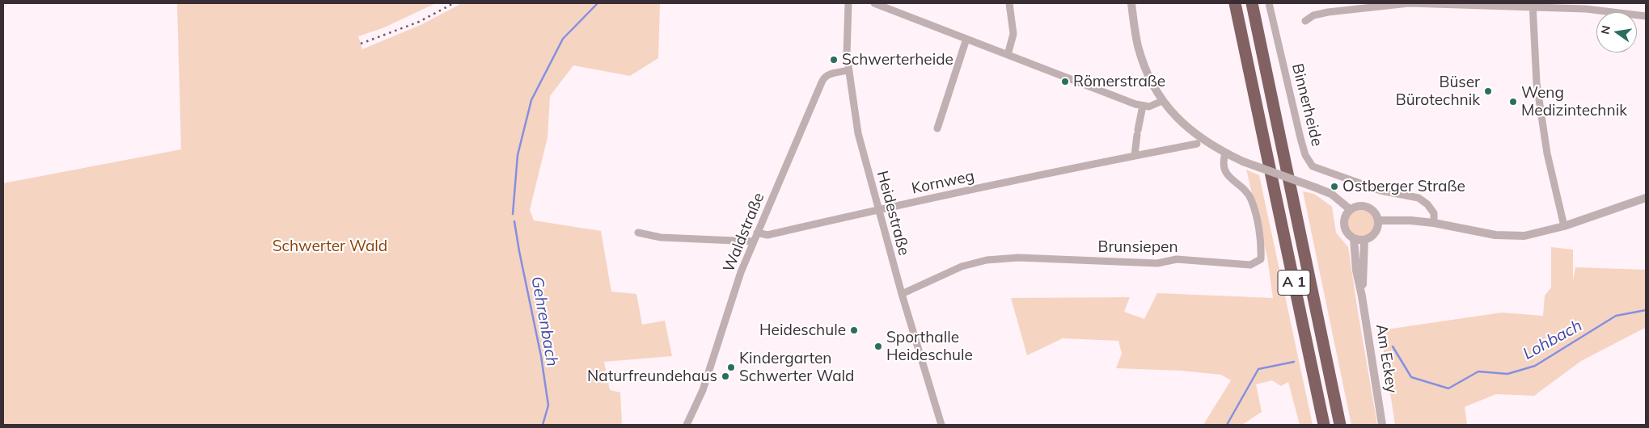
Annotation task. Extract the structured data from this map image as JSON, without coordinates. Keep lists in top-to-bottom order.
{
  "streets": {
    "highway": ["A 1"],
    "street": [
      "Binnerheide",
      "Kornweg",
      "Heidestraße",
      "Waldstraße",
      "Brunsiepen",
      "Am Eckey"
    ]
  },
  "crossings": [
    ["Kornweg", "Heidestraße"],
    ["Kornweg", "Waldstraße"],
    ["Heidestraße", "Waldstraße"],
    ["Heidestraße", "Brunsiepen"]
  ],
  "water": ["Gehrenbach", "Lohbach"],
  "parks": ["Schwerter Wald"],
  "places": [
    "Schwerterheide",
    "Römerstraße",
    "Büser Bürotechnik",
    "Weng Medizintechnik",
    "Ostberger Straße",
    "Heideschule",
    "Sporthalle Heideschule",
    "Kindergarten Schwerter Wald",
    "Naturfreundehaus"
  ],
  "north": "left"
}
